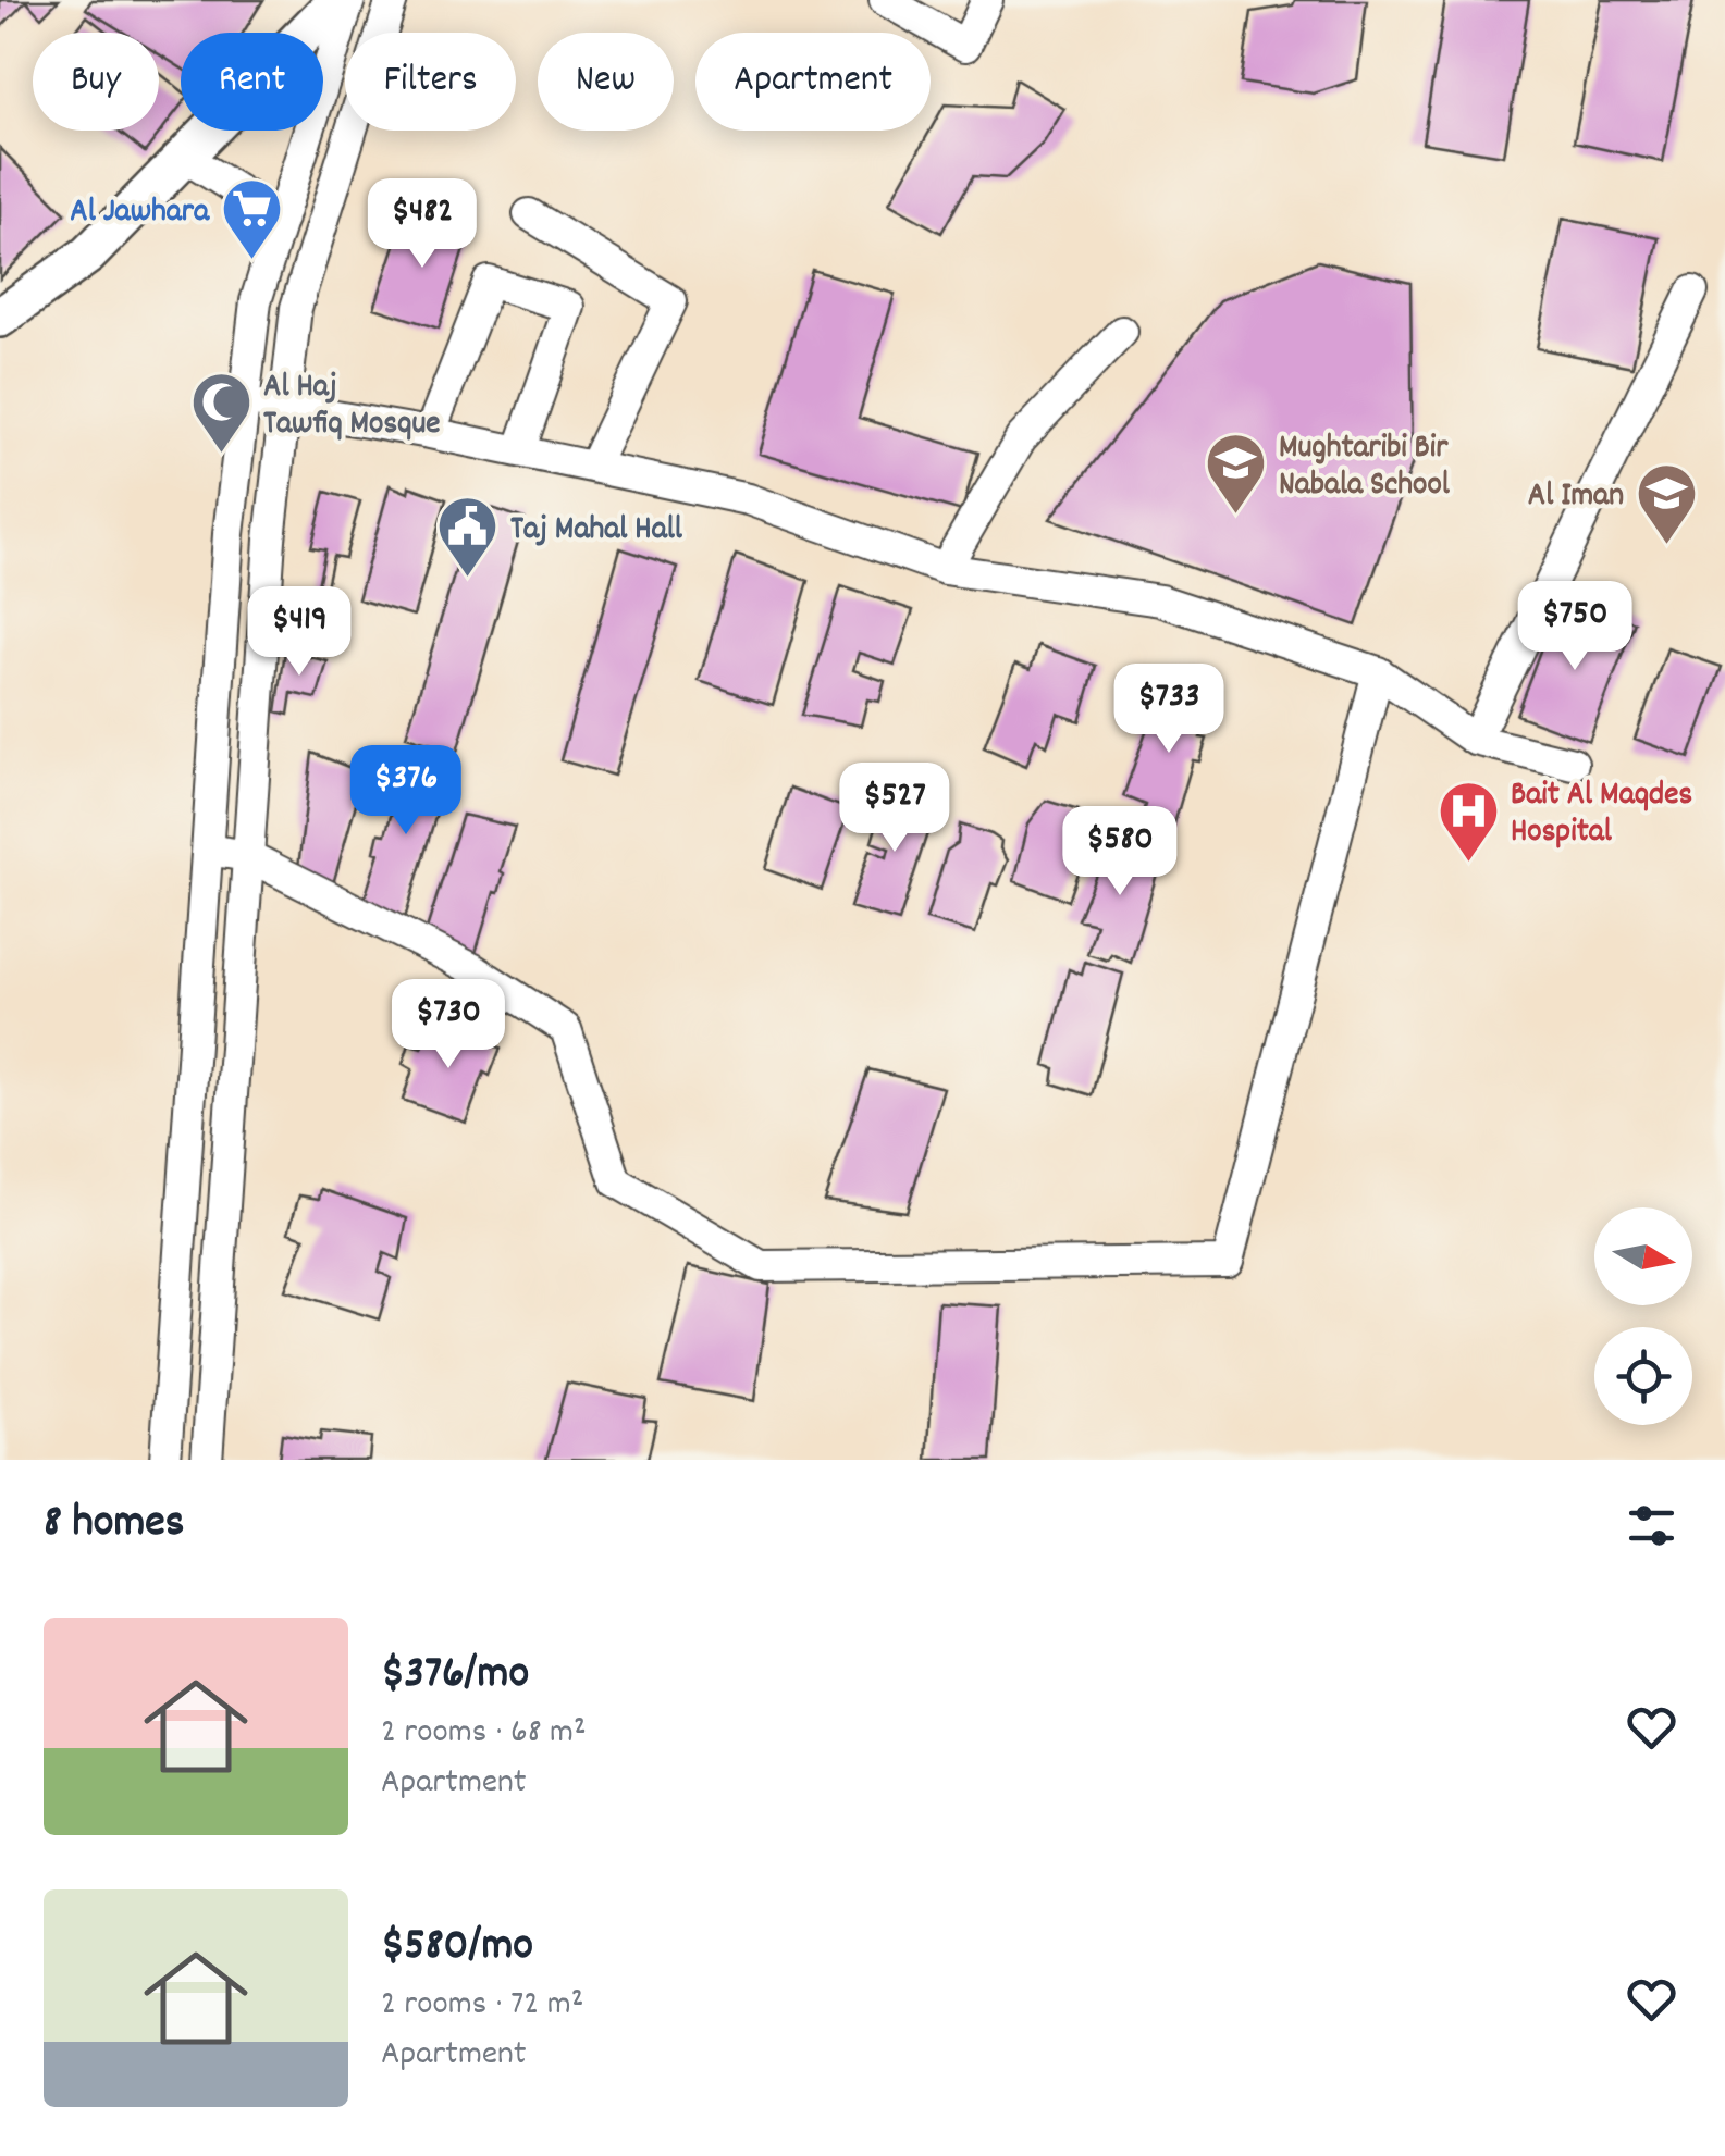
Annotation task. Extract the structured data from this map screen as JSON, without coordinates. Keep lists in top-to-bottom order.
{
  "places": {
    "supermarket": ["Al Jawhara"],
    "mosque": ["Al Haj Tawfiq Mosque"],
    "school or university": ["Mughtaribi Bir Nabala School", "Al Iman"],
    "public building": ["Taj Mahal Hall"],
    "hospital": ["Bait Al Maqdes Hospital"]
  },
  "north": "right",
  "page": {
    "chip": [
      "Buy",
      "Rent",
      "Filters",
      "New",
      "Apartment"
    ],
    "price": [
      "$482",
      "$750",
      "$419",
      "$733",
      "$376",
      "$527",
      "$580",
      "$730"
    ],
    "heading": "8 homes",
    "list": [
      {
        "name": "$376/mo",
        "note": "2 rooms · 68 m² · Apartment"
      },
      {
        "name": "$580/mo",
        "note": "2 rooms · 72 m² · Apartment"
      }
    ]
  }
}
